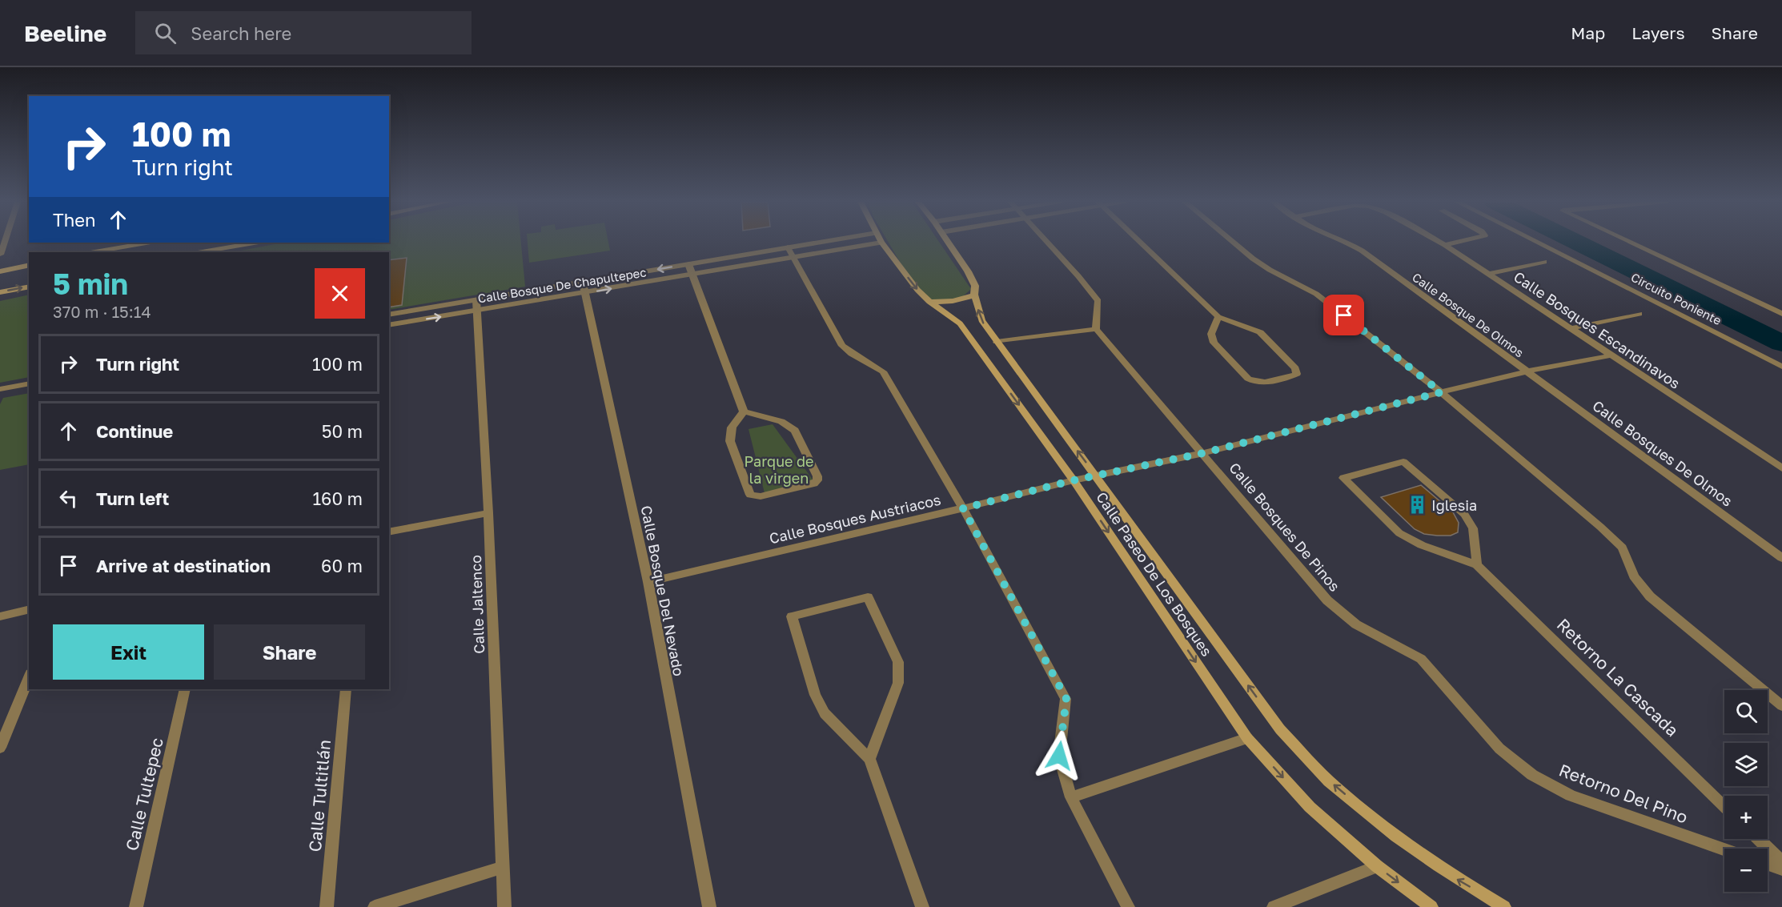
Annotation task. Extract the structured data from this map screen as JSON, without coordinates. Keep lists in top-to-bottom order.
{
  "streets": {
    "main road": ["Calle Paseo De Los Bosques"],
    "street": [
      "Calle Bosque De Chapultepec",
      "Circuito Poniente",
      "Calle Bosque De Olmos",
      "Calle Bosques Escandinavos",
      "Calle Bosques De Olmos",
      "Calle Bosques Austriacos",
      "Calle Bosques De Pinos",
      "Calle Bosque Del Nevado",
      "Calle Jaltenco",
      "Retorno La Cascada",
      "Retorno Del Pino",
      "Calle Tultepec",
      "Calle Tultitlán"
    ]
  },
  "crossings": [
    ["Calle Bosque De Chapultepec", "Calle Paseo De Los Bosques"],
    ["Calle Bosque De Chapultepec", "Calle Bosque Del Nevado"],
    ["Calle Bosque De Chapultepec", "Calle Jaltenco"],
    ["Calle Bosque De Olmos", "Calle Bosques De Olmos"],
    ["Calle Bosque De Olmos", "Calle Bosques Austriacos"],
    ["Calle Bosques Escandinavos", "Calle Bosques Austriacos"],
    ["Calle Bosques De Olmos", "Calle Bosques Austriacos"],
    ["Calle Bosques Austriacos", "Calle Bosques De Pinos"],
    ["Calle Bosques Austriacos", "Calle Paseo De Los Bosques"],
    ["Calle Bosques Austriacos", "Calle Bosque Del Nevado"],
    ["Calle Bosques De Pinos", "Retorno Del Pino"]
  ],
  "parks": ["Parque de la virgen"],
  "places": {
    "building": ["Iglesia"]
  },
  "page": {
    "header": "Beeline",
    "search": "Search here",
    "nav": ["Map", "Layers", "Share"],
    "turn": ["100 m", "Turn right"],
    "then": "Then",
    "heading": ["5 min", "370 m · 15:14"],
    "list": [
      {
        "name": "Turn right",
        "value": "100 m"
      },
      {
        "name": "Continue",
        "value": "50 m"
      },
      {
        "name": "Turn left",
        "value": "160 m"
      },
      {
        "name": "Arrive at destination",
        "value": "60 m"
      }
    ],
    "buttons": ["Exit", "Share"],
    "map_buttons": ["+", "−"]
  }
}
